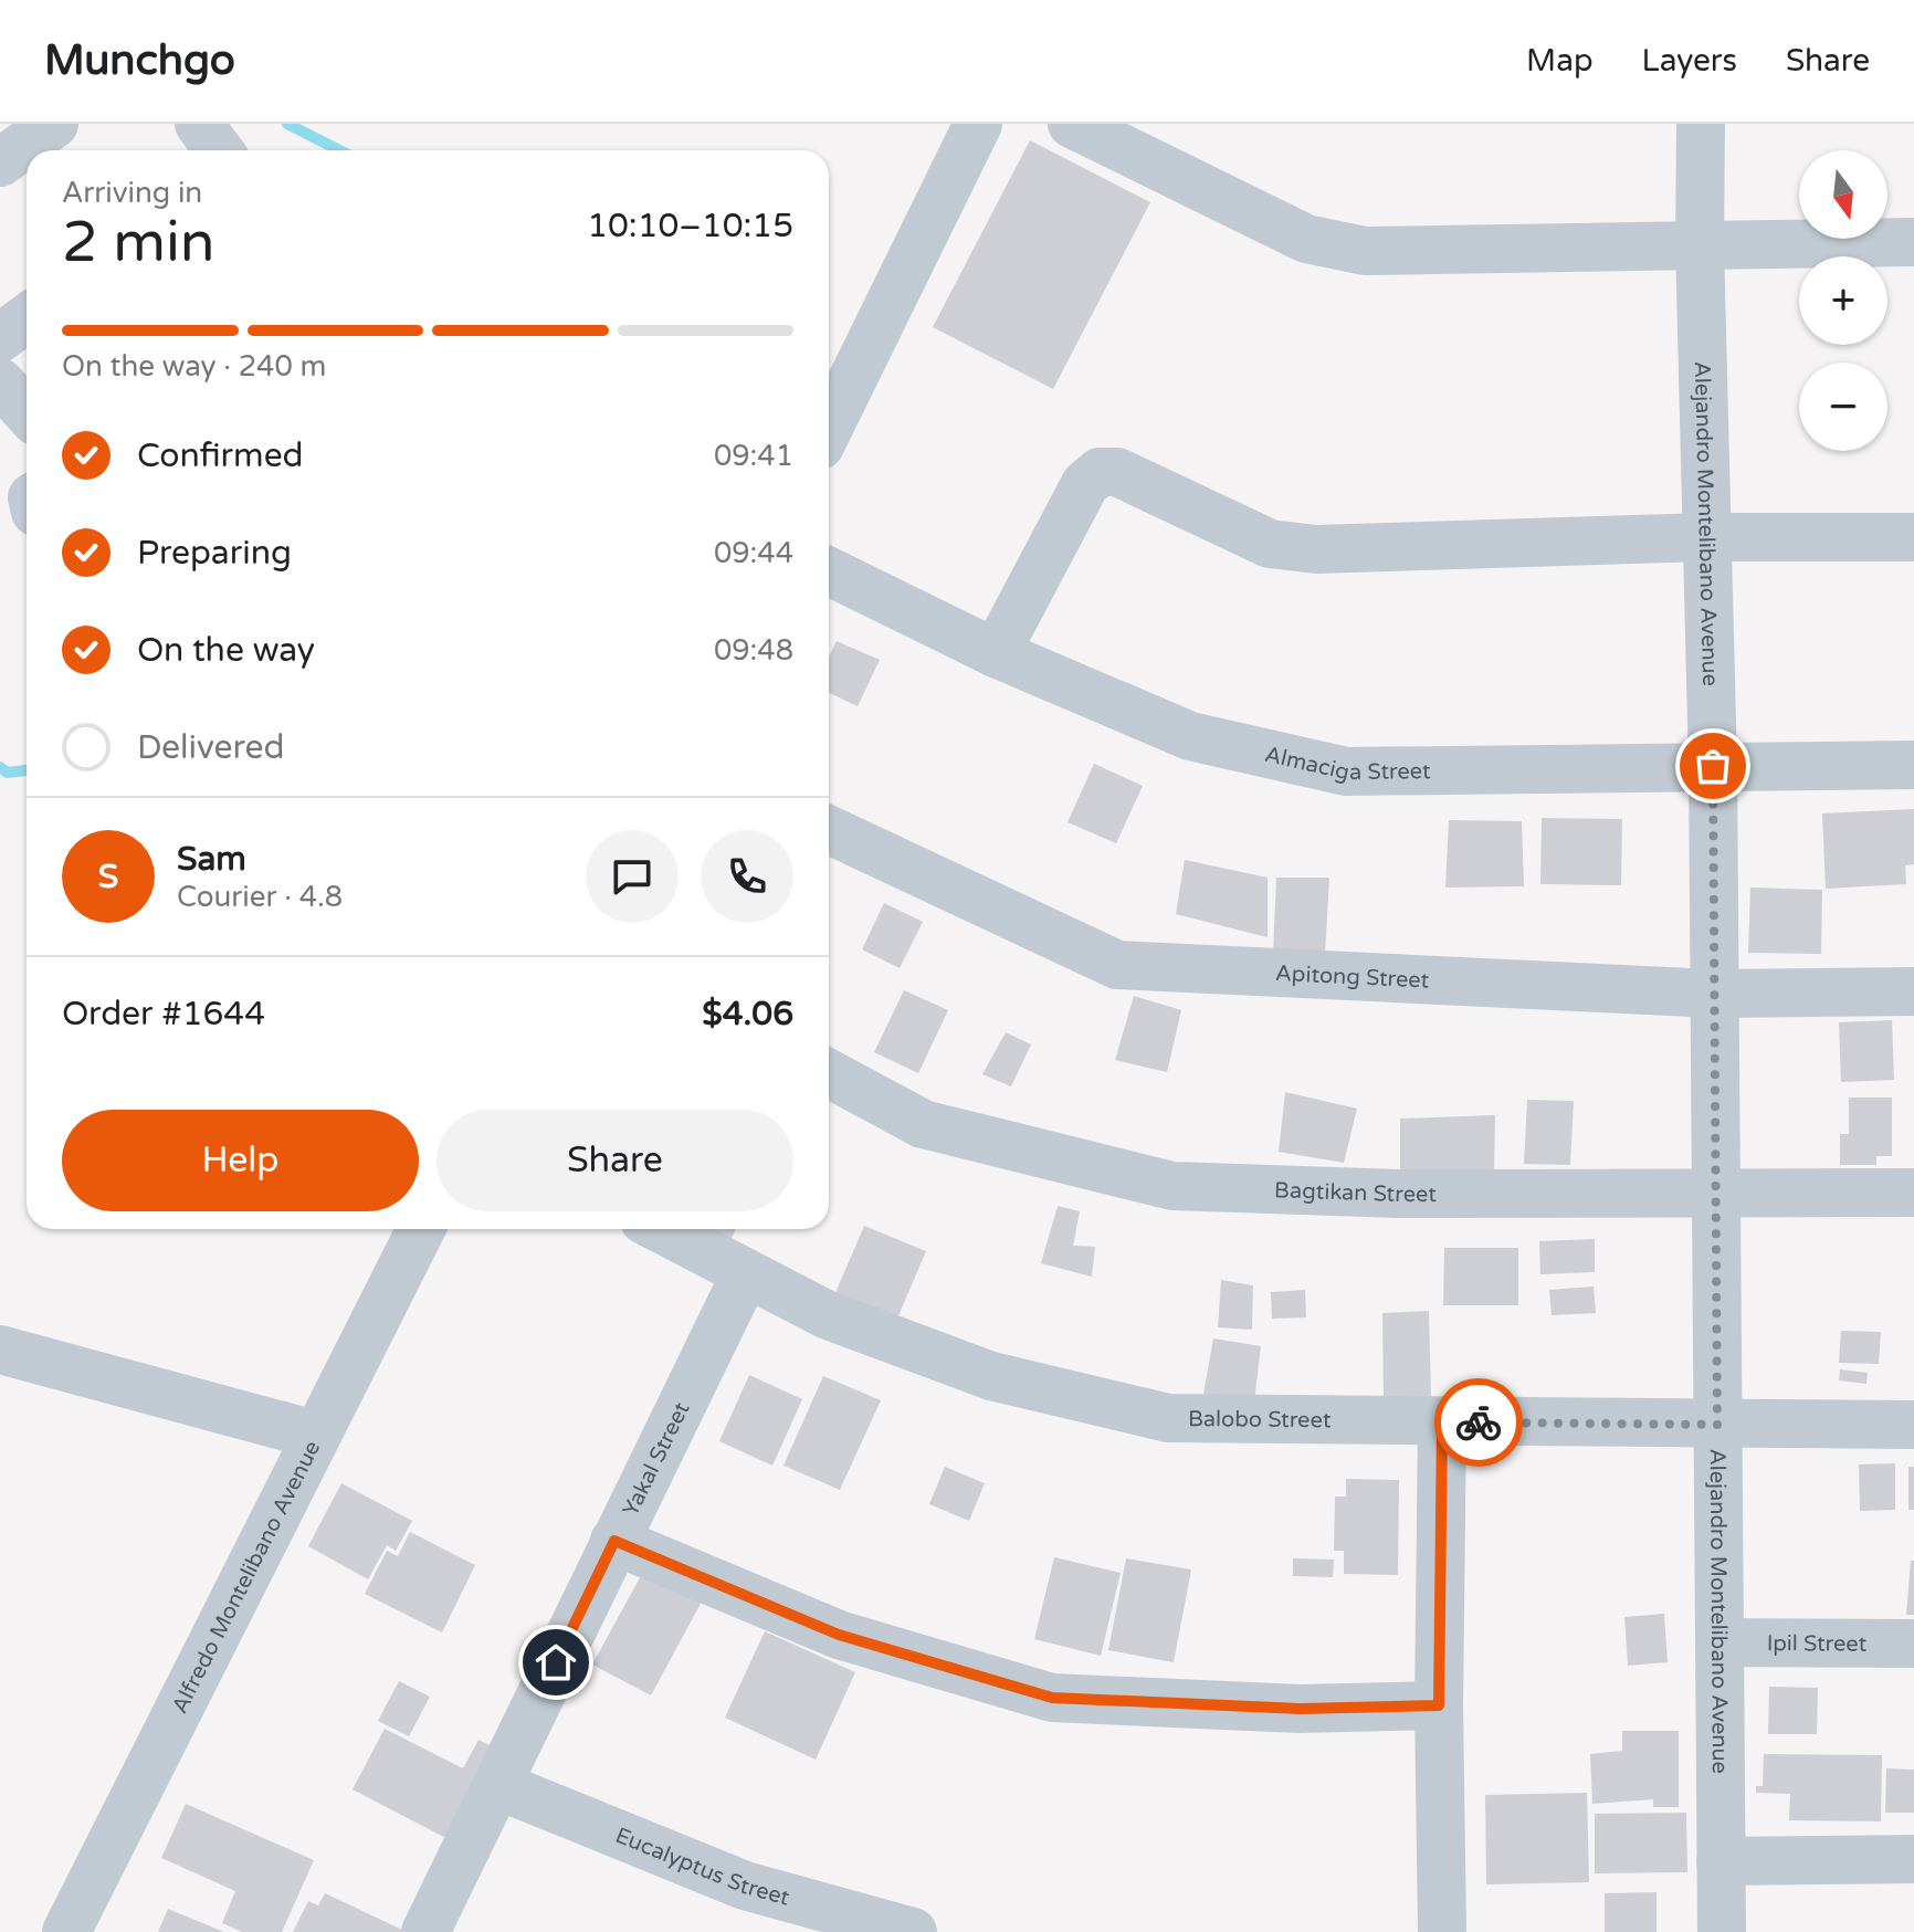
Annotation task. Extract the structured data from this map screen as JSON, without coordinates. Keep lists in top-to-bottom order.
{
  "streets": {
    "street": [
      "Alejandro Montelibano Avenue",
      "Almaciga Street",
      "Apitong Street",
      "Bagtikan Street",
      "Balobo Street",
      "Yakal Street",
      "Alfredo Montelibano Avenue",
      "Ipil Street",
      "Eucalyptus Street"
    ]
  },
  "crossings": [
    ["Alejandro Montelibano Avenue", "Almaciga Street"],
    ["Alejandro Montelibano Avenue", "Apitong Street"],
    ["Alejandro Montelibano Avenue", "Bagtikan Street"],
    ["Alejandro Montelibano Avenue", "Balobo Street"],
    ["Alejandro Montelibano Avenue", "Ipil Street"],
    ["Balobo Street", "Yakal Street"],
    ["Yakal Street", "Eucalyptus Street"]
  ],
  "north": "bottom",
  "page": {
    "header": "Munchgo",
    "nav": ["Map", "Layers", "Share"],
    "map_buttons": ["+", "−"],
    "heading": ["2 min", "Arriving in", "10:10–10:15"],
    "panel": [
      "Sam",
      "Courier · 4.8",
      "Order #1644",
      "$4.06"
    ],
    "bar": "On the way · 240 m",
    "list": [
      ["Confirmed", "09:41"],
      ["Preparing", "09:44"],
      ["On the way", "09:48"],
      "Delivered"
    ],
    "round": "S",
    "buttons": ["Help", "Share"]
  }
}
